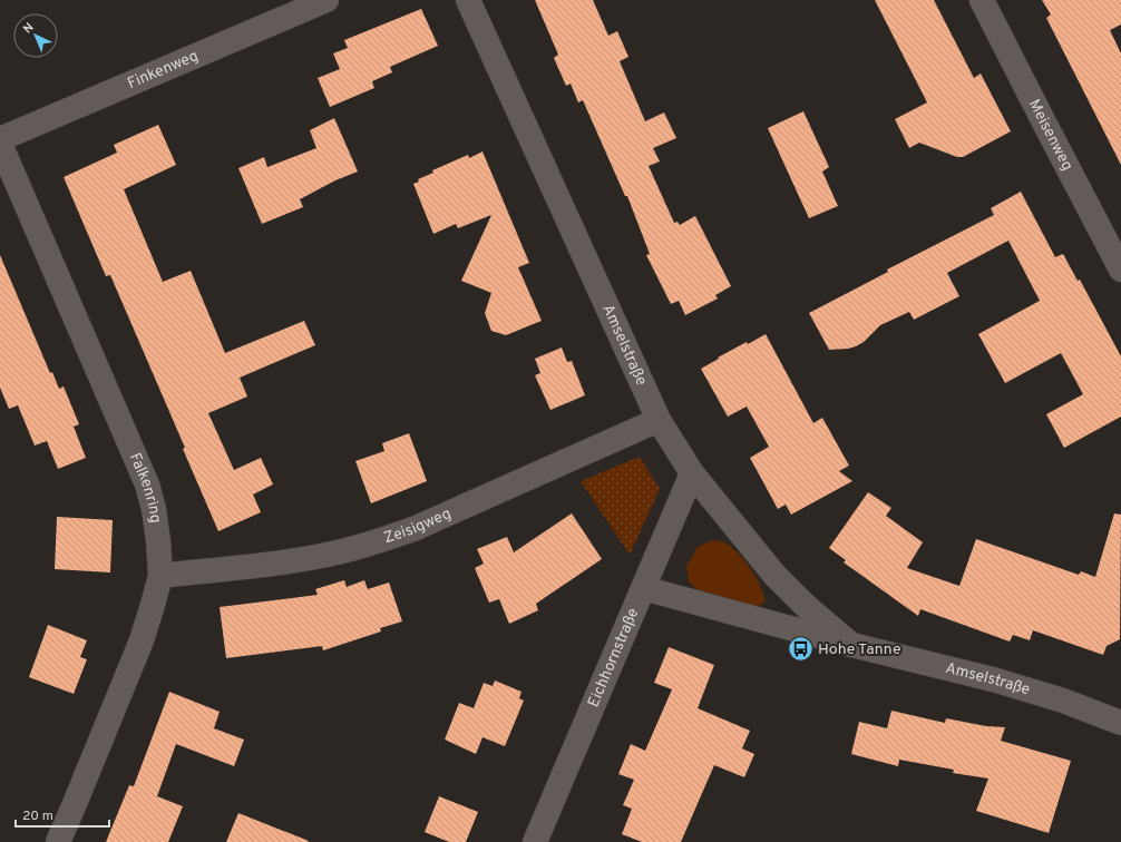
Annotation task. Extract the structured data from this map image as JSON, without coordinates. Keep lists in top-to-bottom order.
{
  "streets": {
    "street": [
      "Finkenweg",
      "Meisenweg",
      "Amselstraße",
      "Falkenring",
      "Zeisigweg",
      "Eichhornstraße"
    ]
  },
  "crossings": [
    ["Amselstraße", "Zeisigweg"],
    ["Amselstraße", "Eichhornstraße"],
    ["Falkenring", "Zeisigweg"]
  ],
  "places": {
    "bus stop": ["Hohe Tanne"]
  },
  "scale_bar": "20 m",
  "north": "top left"
}
